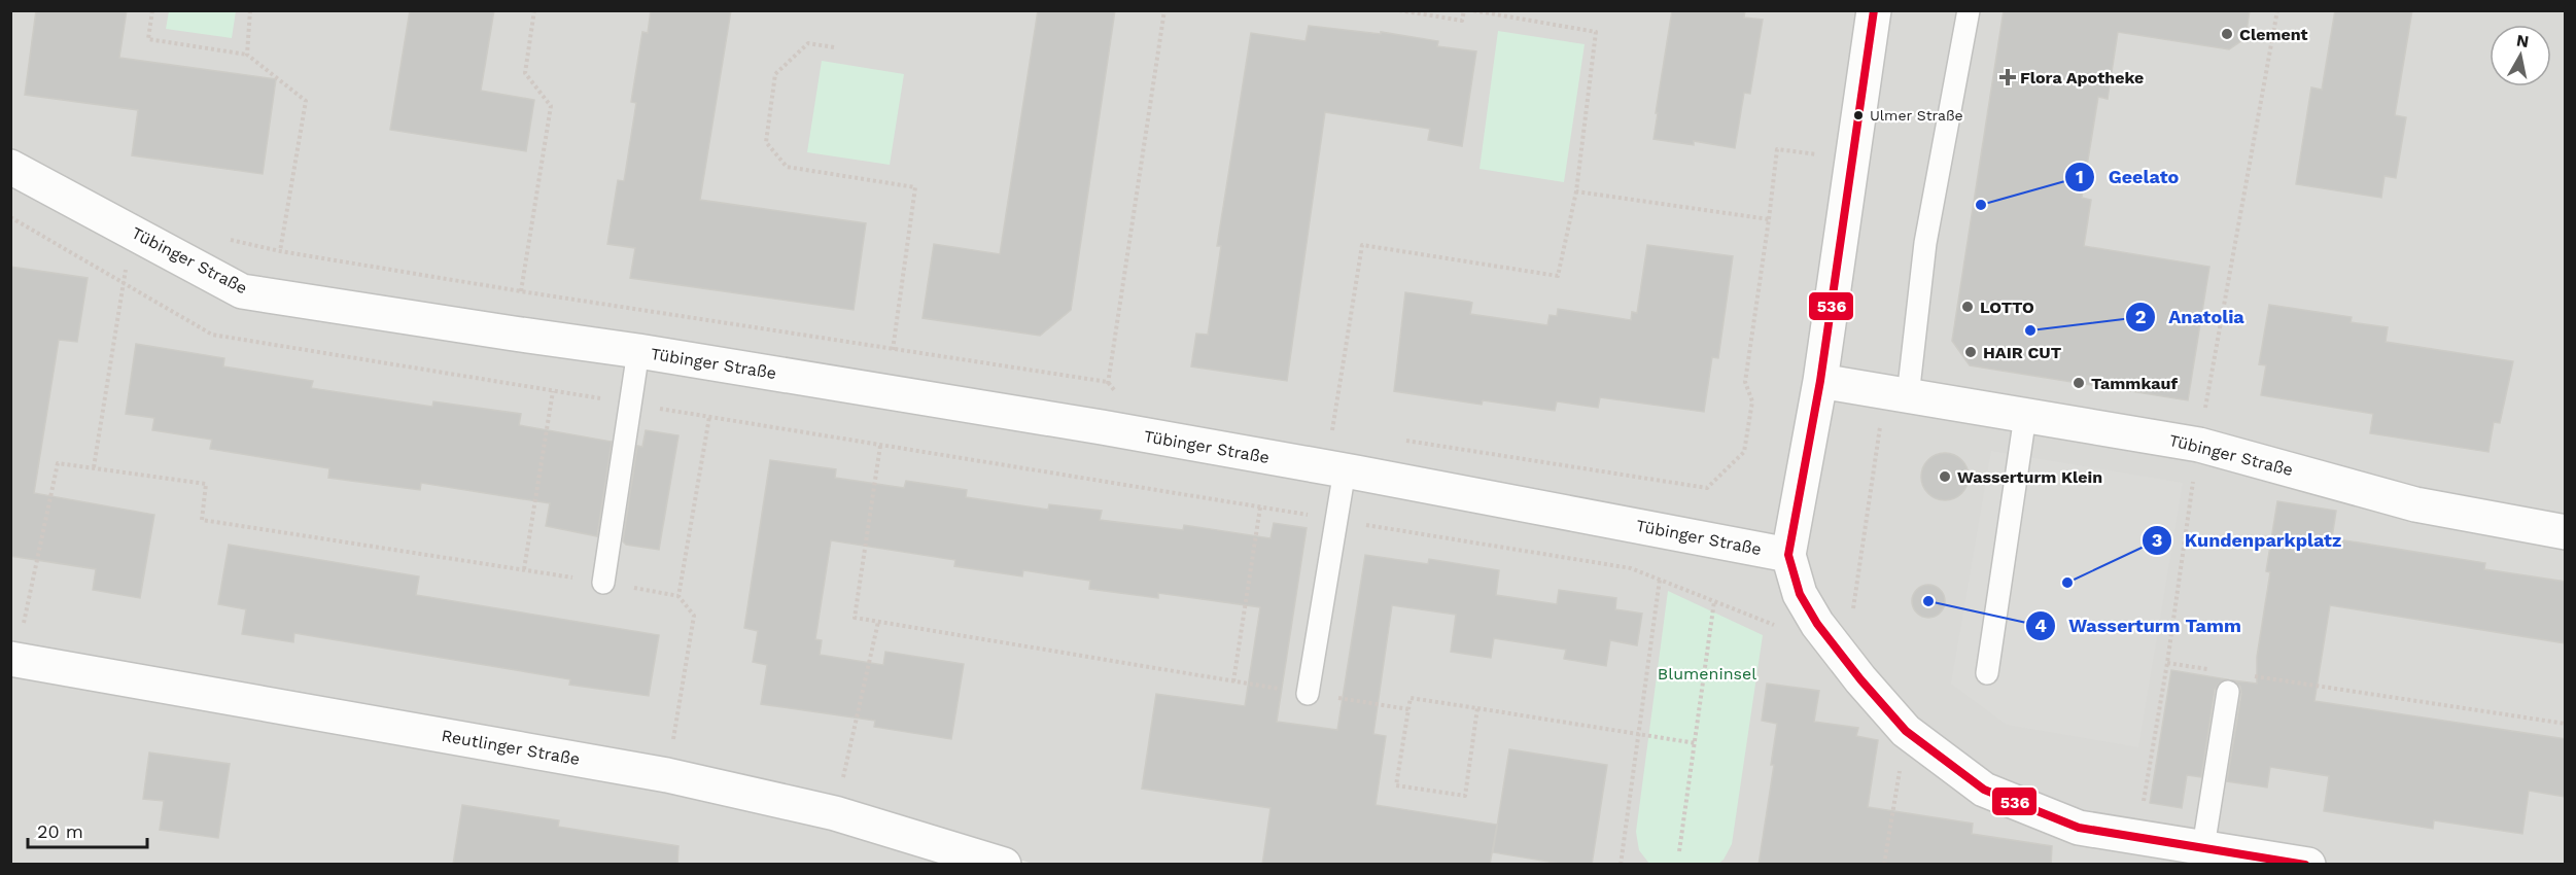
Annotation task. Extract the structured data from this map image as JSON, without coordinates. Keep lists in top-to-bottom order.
{
  "streets": {
    "street": ["Tübinger Straße", "Reutlinger Straße"]
  },
  "parks": ["Blumeninsel"],
  "places": {
    "other": [
      "Clement",
      "Ulmer Straße",
      "Geelato",
      "LOTTO",
      "Anatolia",
      "HAIR CUT",
      "Tammkauf",
      "Wasserturm Klein",
      "Kundenparkplatz",
      "Wasserturm Tamm"
    ],
    "health": ["Flora Apotheke"]
  },
  "lines": ["transit line 536"],
  "scale_bar": "20 m",
  "north": "top"
}
